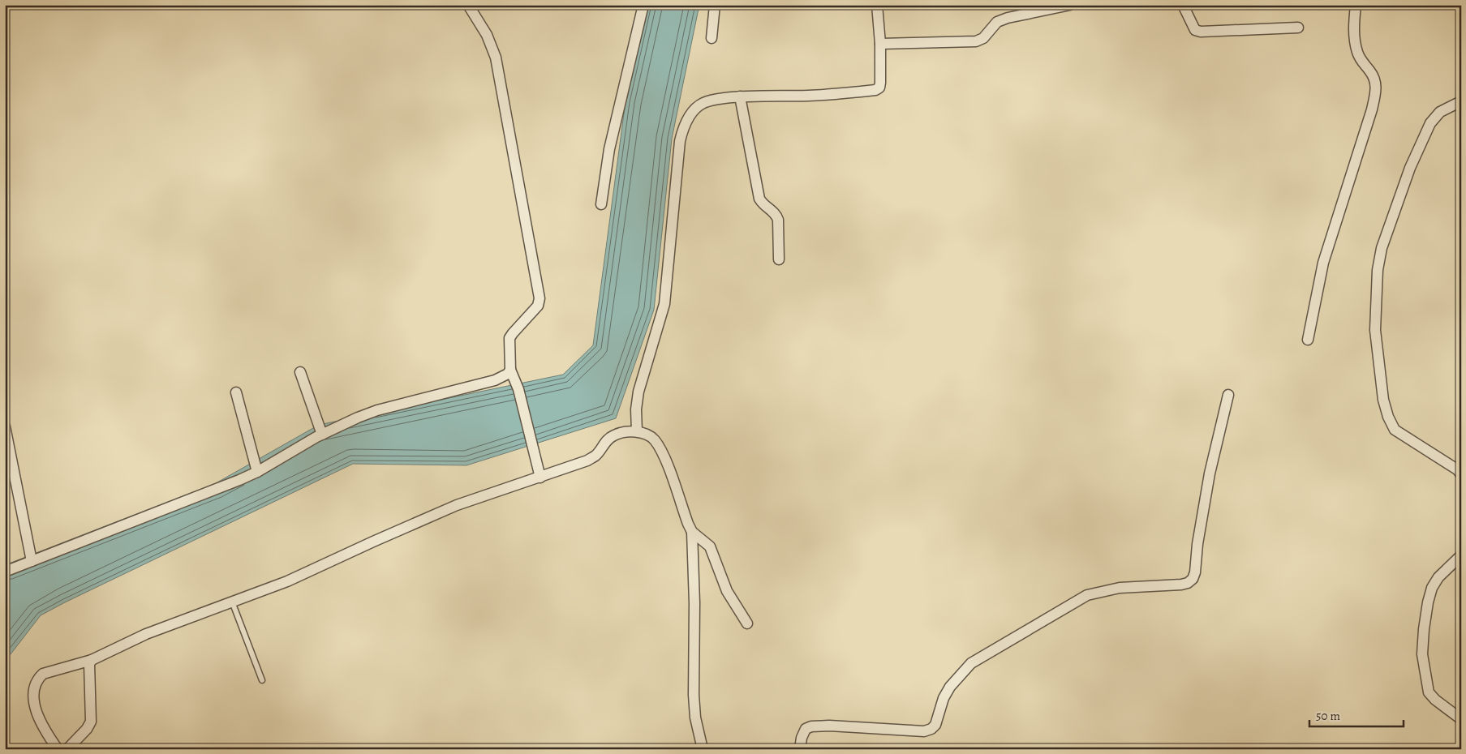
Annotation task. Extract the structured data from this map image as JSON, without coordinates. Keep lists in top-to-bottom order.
{
  "scale_bar": "50 m"
}
